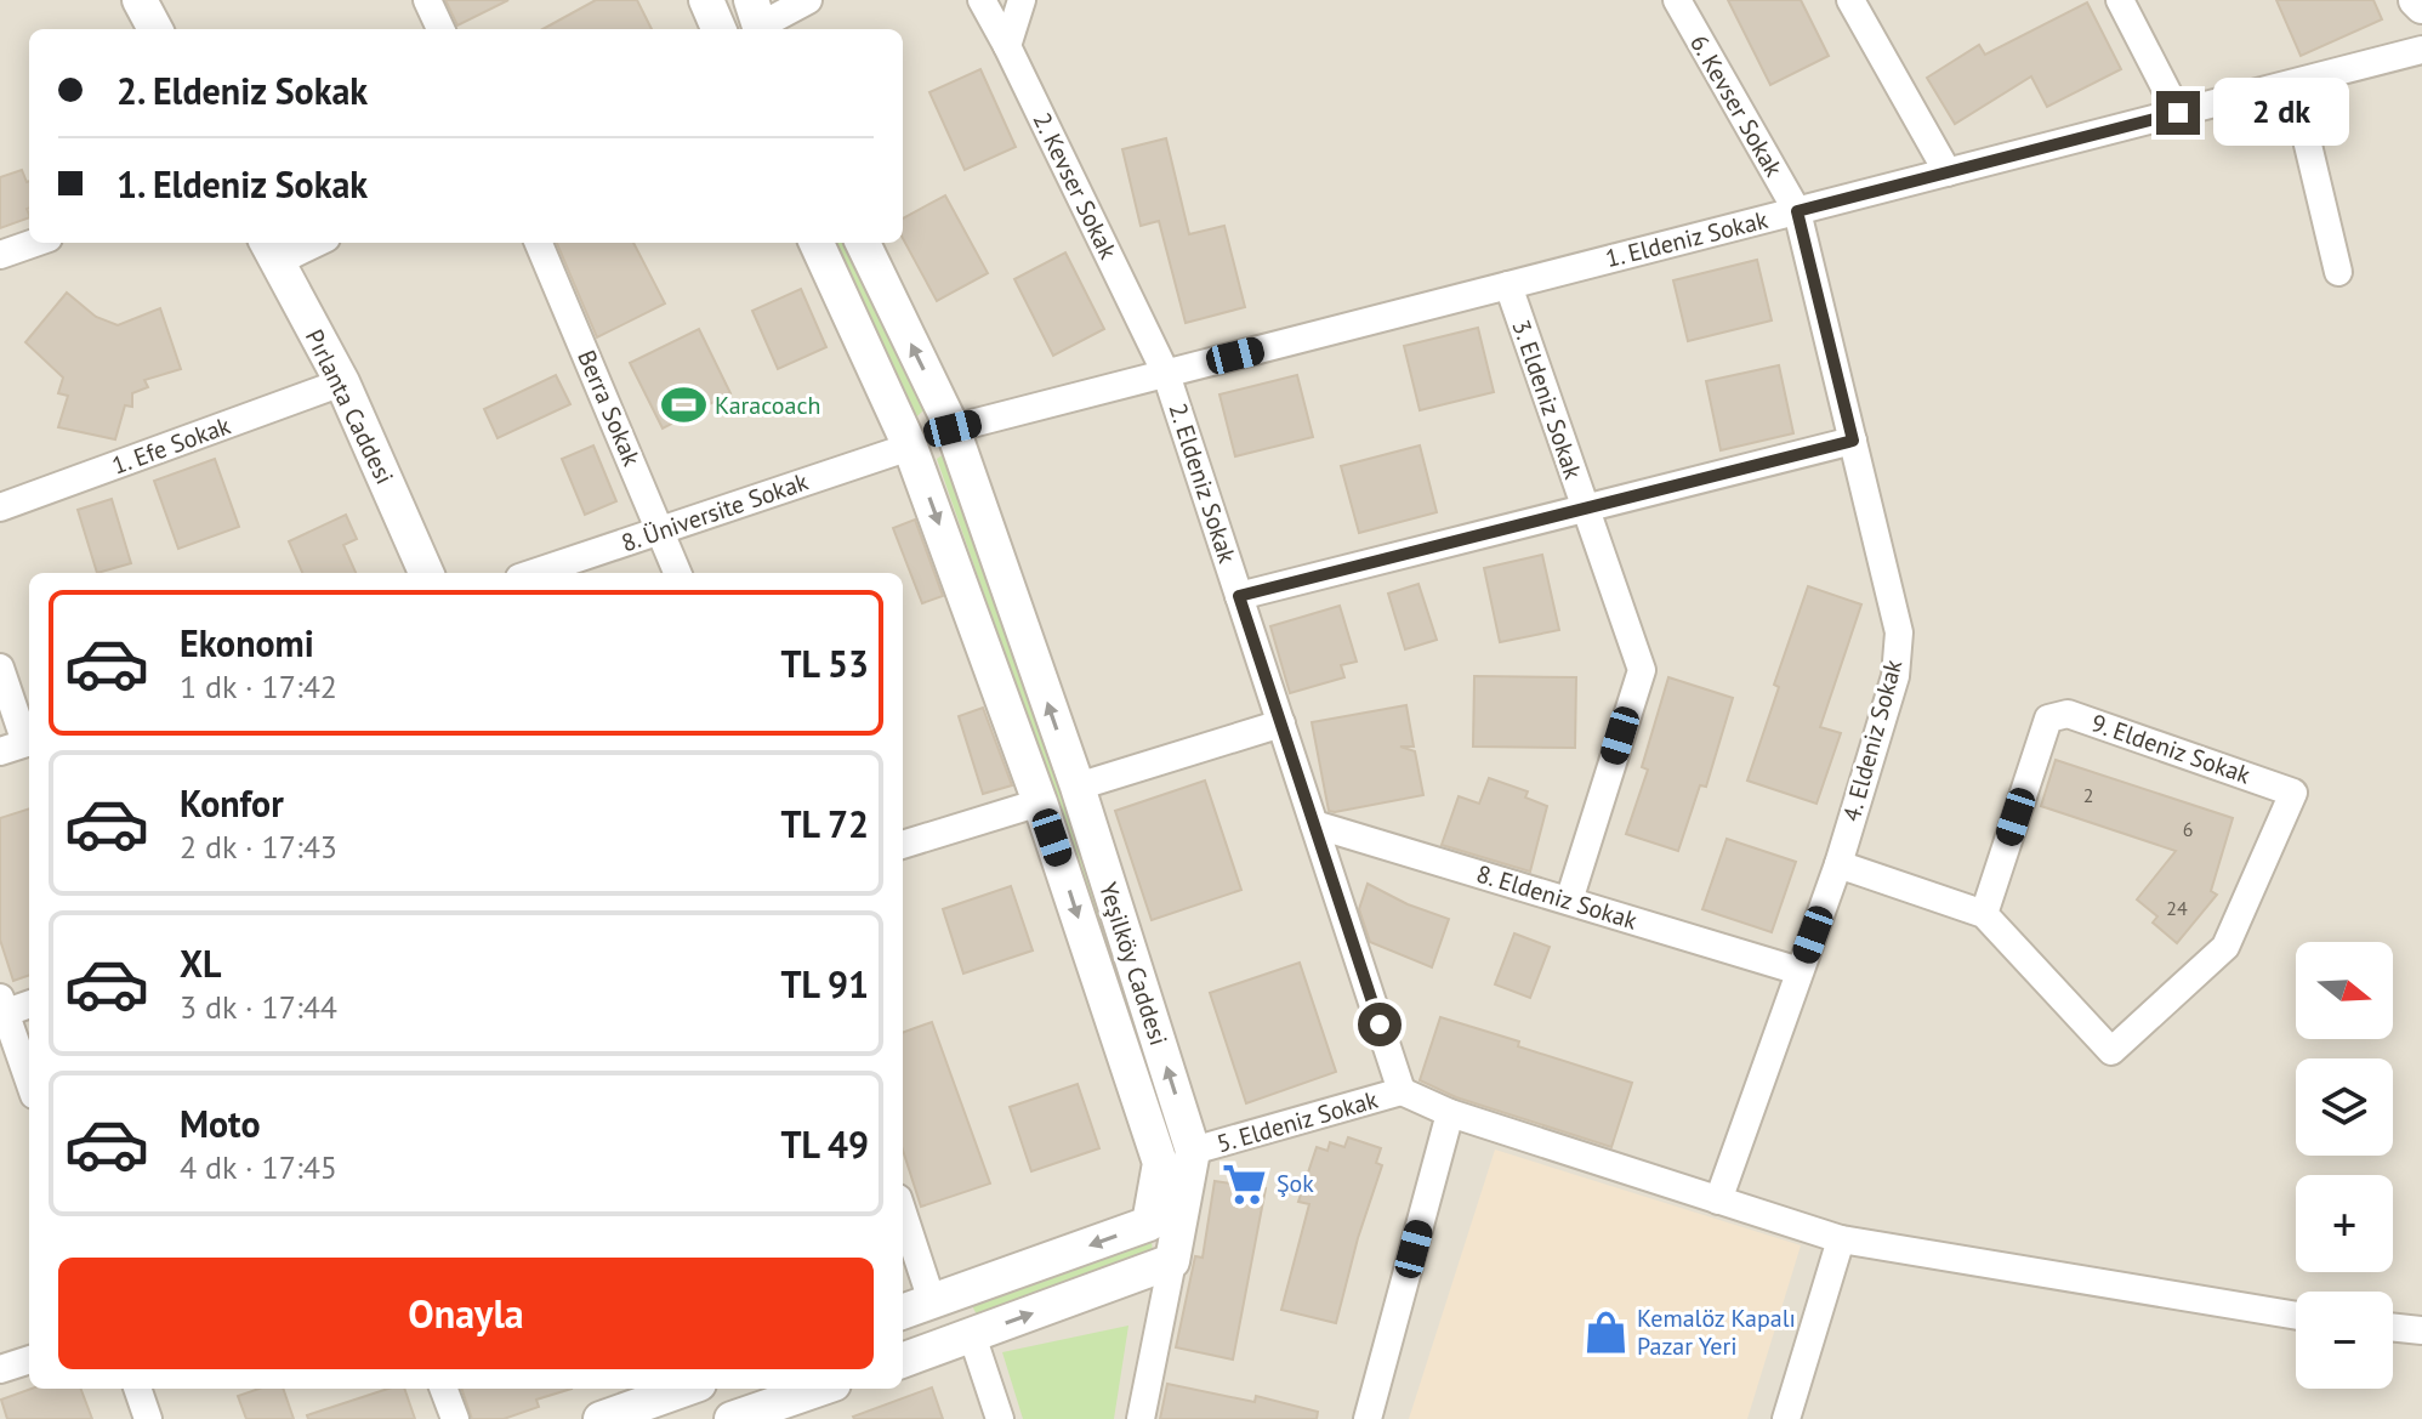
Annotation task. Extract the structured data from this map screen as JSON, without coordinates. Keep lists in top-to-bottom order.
{
  "streets": {
    "street": [
      "6. Kevser Sokak",
      "2. Kevser Sokak",
      "1. Eldeniz Sokak",
      "3. Eldeniz Sokak",
      "Pırlanta Caddesi",
      "Berra Sokak",
      "1. Efe Sokak",
      "2. Eldeniz Sokak",
      "8. Üniversite Sokak",
      "4. Eldeniz Sokak",
      "9. Eldeniz Sokak",
      "8. Eldeniz Sokak",
      "Yeşilköy Caddesi",
      "5. Eldeniz Sokak"
    ]
  },
  "crossings": [
    ["6. Kevser Sokak", "1. Eldeniz Sokak"],
    ["6. Kevser Sokak", "4. Eldeniz Sokak"],
    ["2. Kevser Sokak", "1. Eldeniz Sokak"],
    ["2. Kevser Sokak", "2. Eldeniz Sokak"],
    ["1. Eldeniz Sokak", "3. Eldeniz Sokak"],
    ["1. Eldeniz Sokak", "2. Eldeniz Sokak"],
    ["1. Eldeniz Sokak", "4. Eldeniz Sokak"],
    ["1. Eldeniz Sokak", "Yeşilköy Caddesi"],
    ["3. Eldeniz Sokak", "8. Eldeniz Sokak"],
    ["Pırlanta Caddesi", "1. Efe Sokak"],
    ["Berra Sokak", "8. Üniversite Sokak"],
    ["2. Eldeniz Sokak", "8. Eldeniz Sokak"],
    ["2. Eldeniz Sokak", "5. Eldeniz Sokak"],
    ["8. Üniversite Sokak", "Yeşilköy Caddesi"],
    ["4. Eldeniz Sokak", "8. Eldeniz Sokak"],
    ["Yeşilköy Caddesi", "5. Eldeniz Sokak"]
  ],
  "places": {
    "sports": ["Karacoach"],
    "supermarket": ["Şok"],
    "shop": ["Kemalöz Kapalı Pazar Yeri"]
  },
  "house_numbers": ["2", "6", "24"],
  "north": "right",
  "page": {
    "banner": ["2. Eldeniz Sokak", "1. Eldeniz Sokak"],
    "bubble": "2 dk",
    "list": [
      {
        "name": "Ekonomi",
        "note": "1 dk · 17:42",
        "value": "TL 53"
      },
      {
        "name": "Konfor",
        "note": "2 dk · 17:43",
        "value": "TL 72"
      },
      {
        "name": "XL",
        "note": "3 dk · 17:44",
        "value": "TL 91"
      },
      {
        "name": "Moto",
        "note": "4 dk · 17:45",
        "value": "TL 49"
      }
    ],
    "map_buttons": ["+", "−"],
    "buttons": "Onayla"
  }
}
